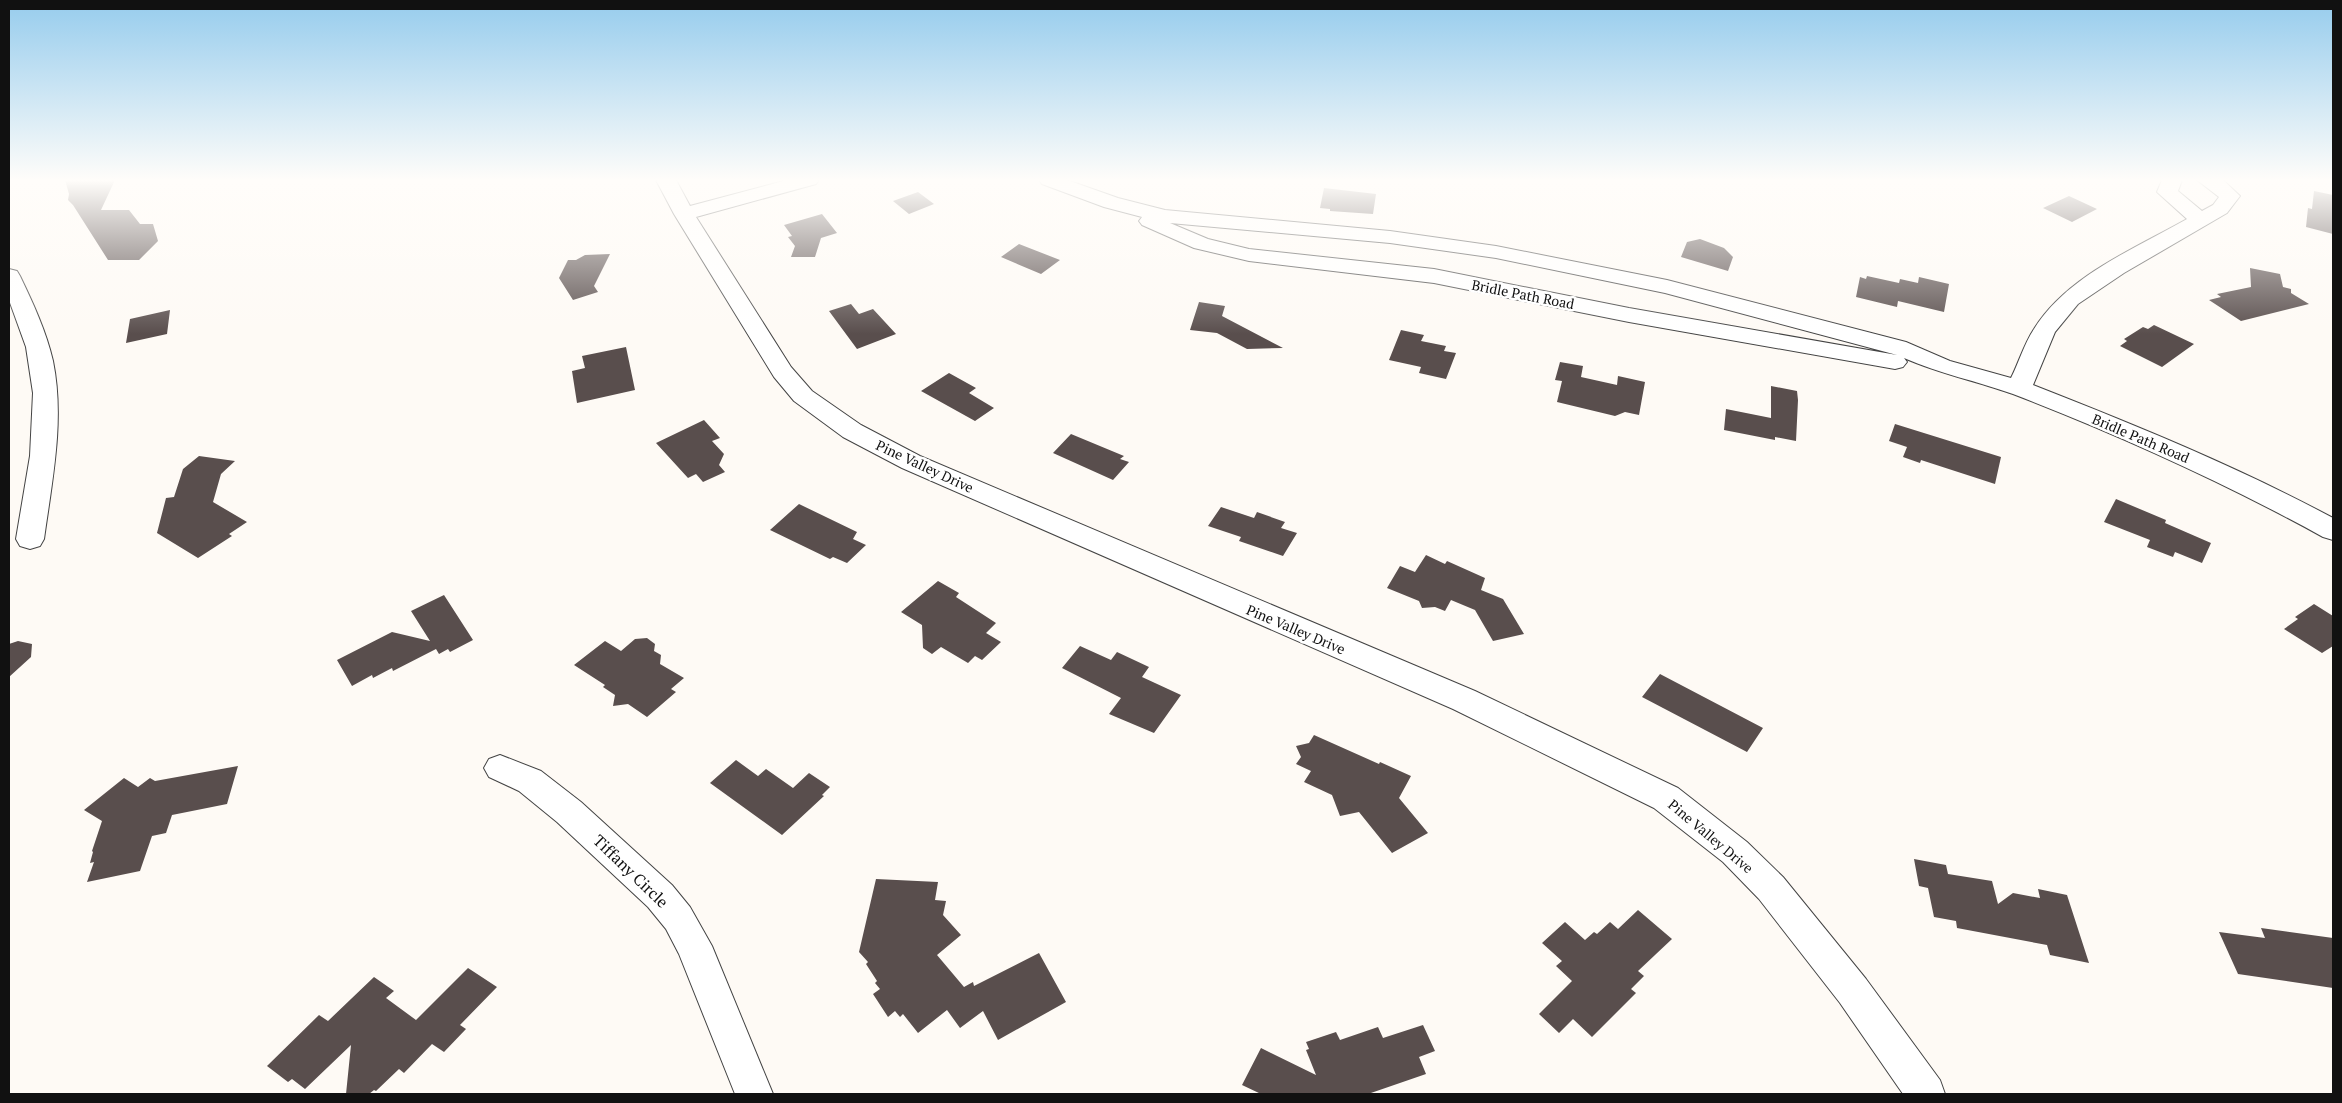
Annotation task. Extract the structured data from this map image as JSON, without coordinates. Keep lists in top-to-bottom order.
{
  "streets": {
    "street": ["Bridle Path Road", "Pine Valley Drive", "Tiffany Circle"]
  }
}
